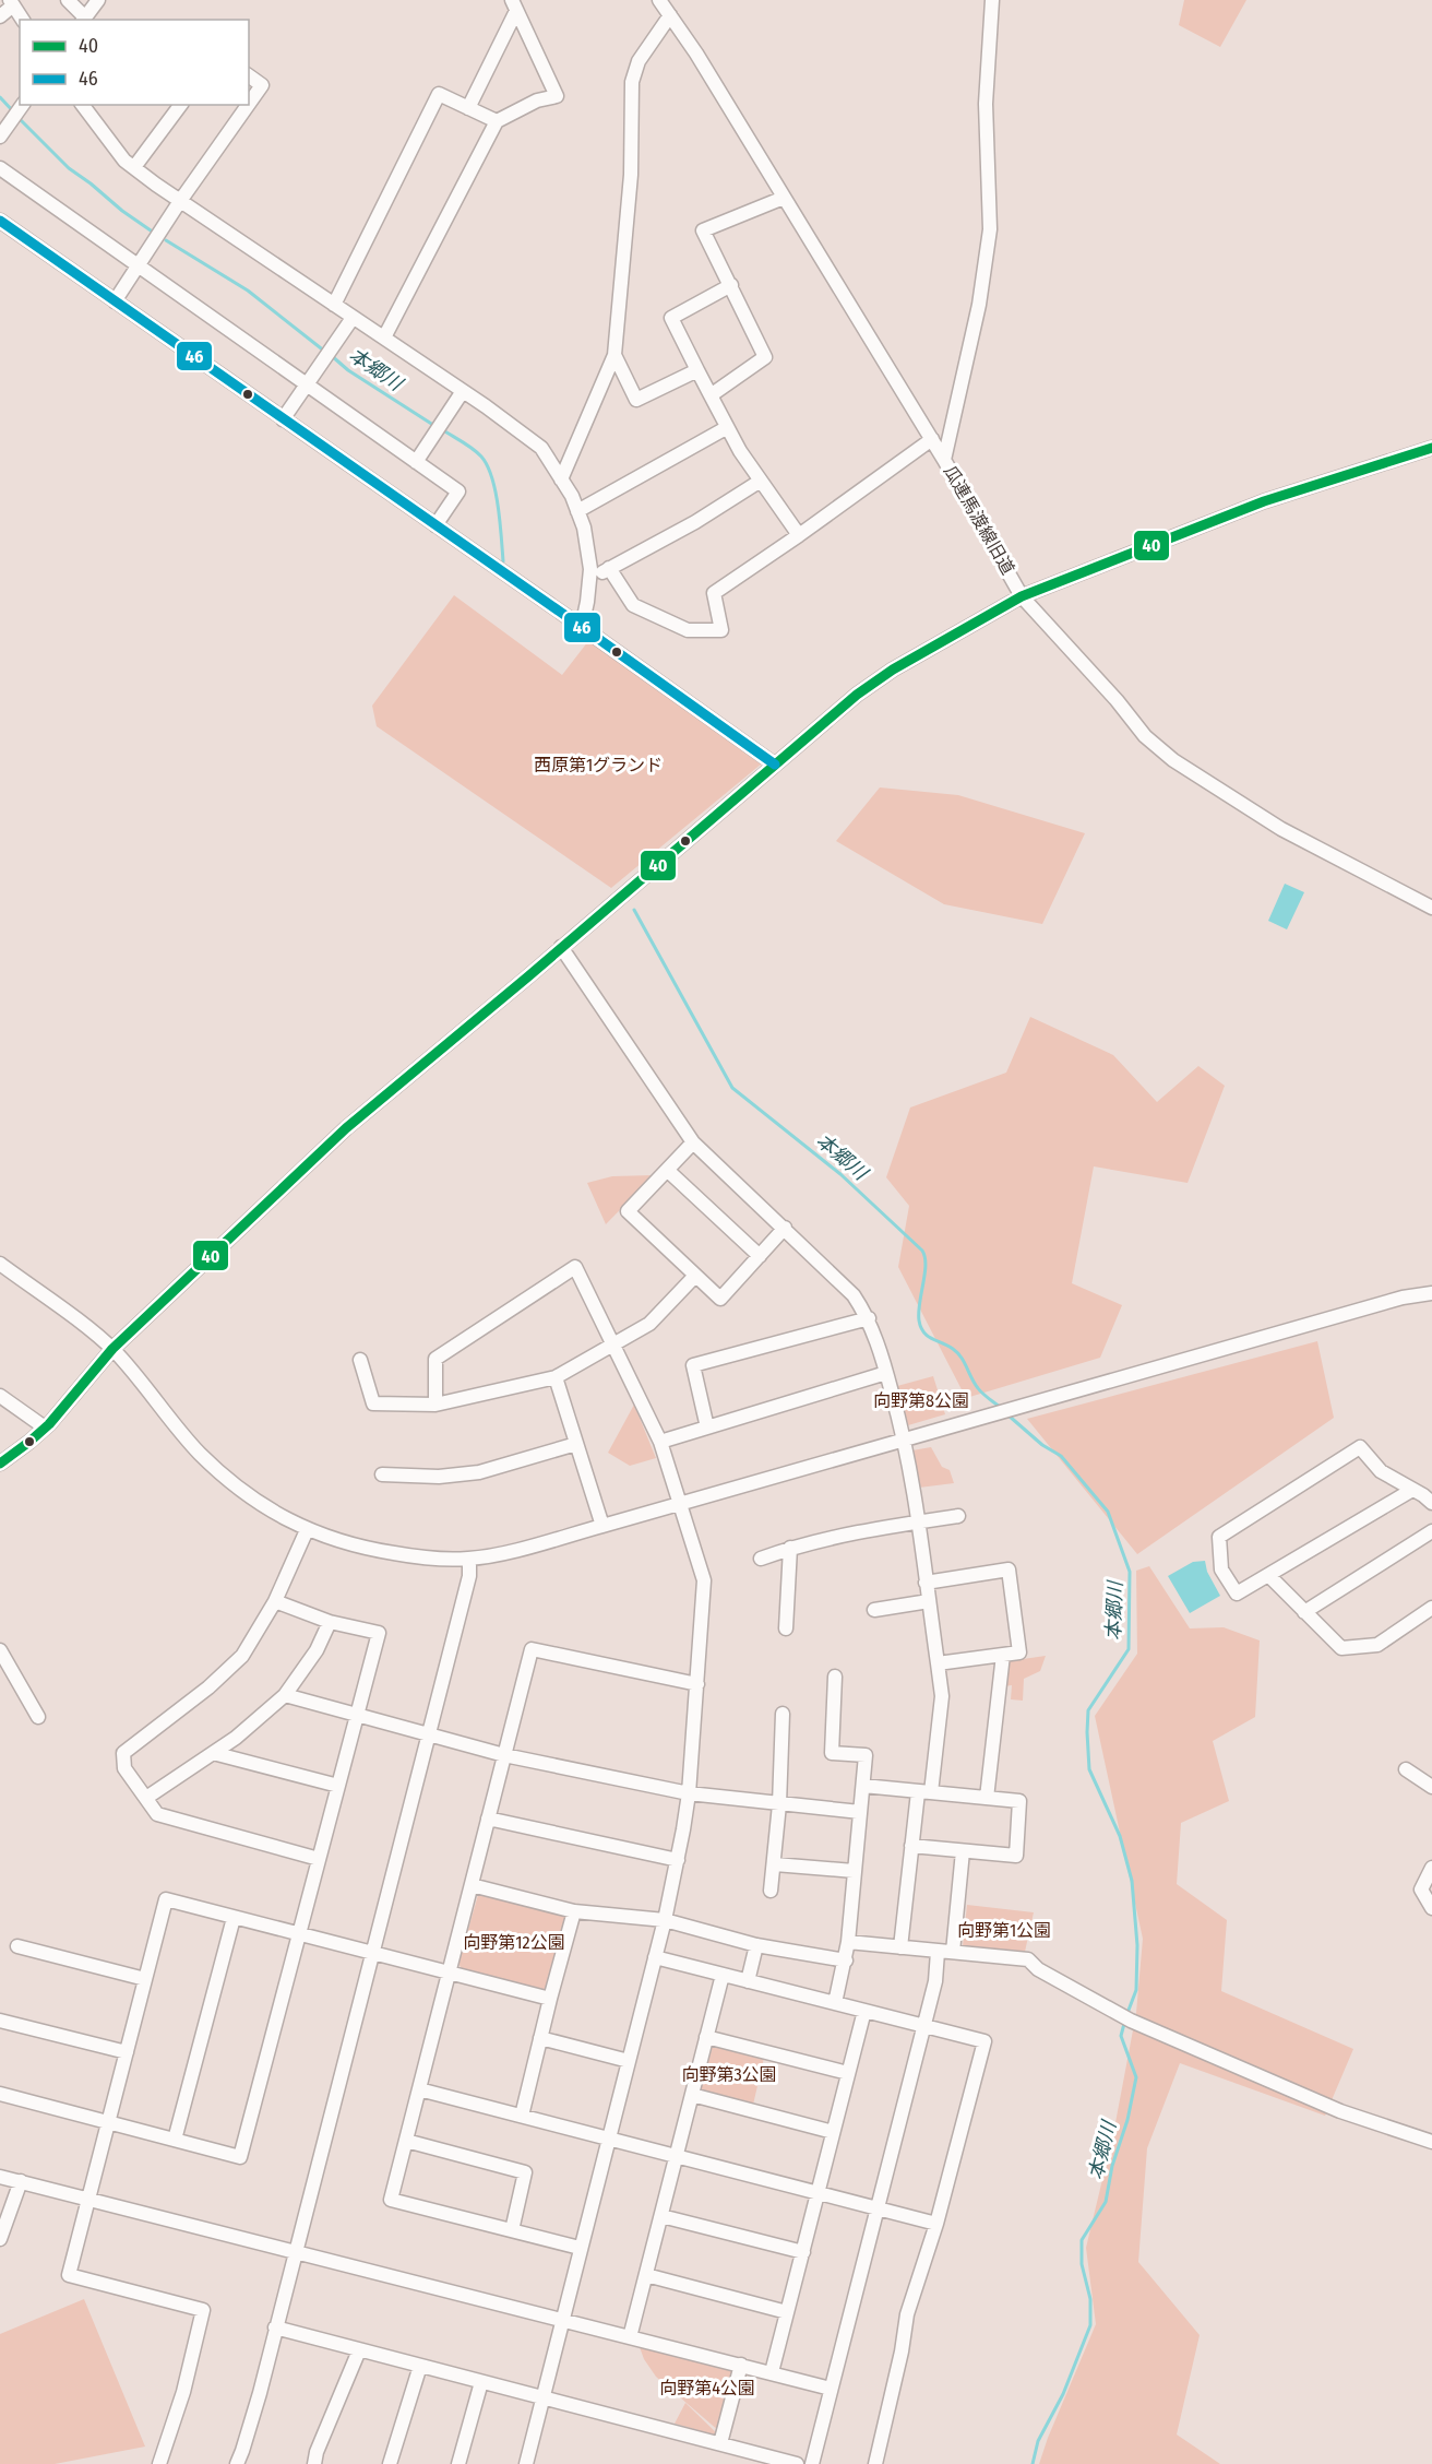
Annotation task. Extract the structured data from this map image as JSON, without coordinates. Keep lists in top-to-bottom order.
{
  "streets": {
    "street": ["瓜連馬渡線旧道"]
  },
  "water": ["本郷川"],
  "parks": [
    "西原第1グランド",
    "向野第8公園",
    "向野第1公園",
    "向野第12公園",
    "向野第3公園",
    "向野第4公園"
  ],
  "lines": ["transit line 46", "transit line 40"],
  "legend": ["40", "46"]
}
